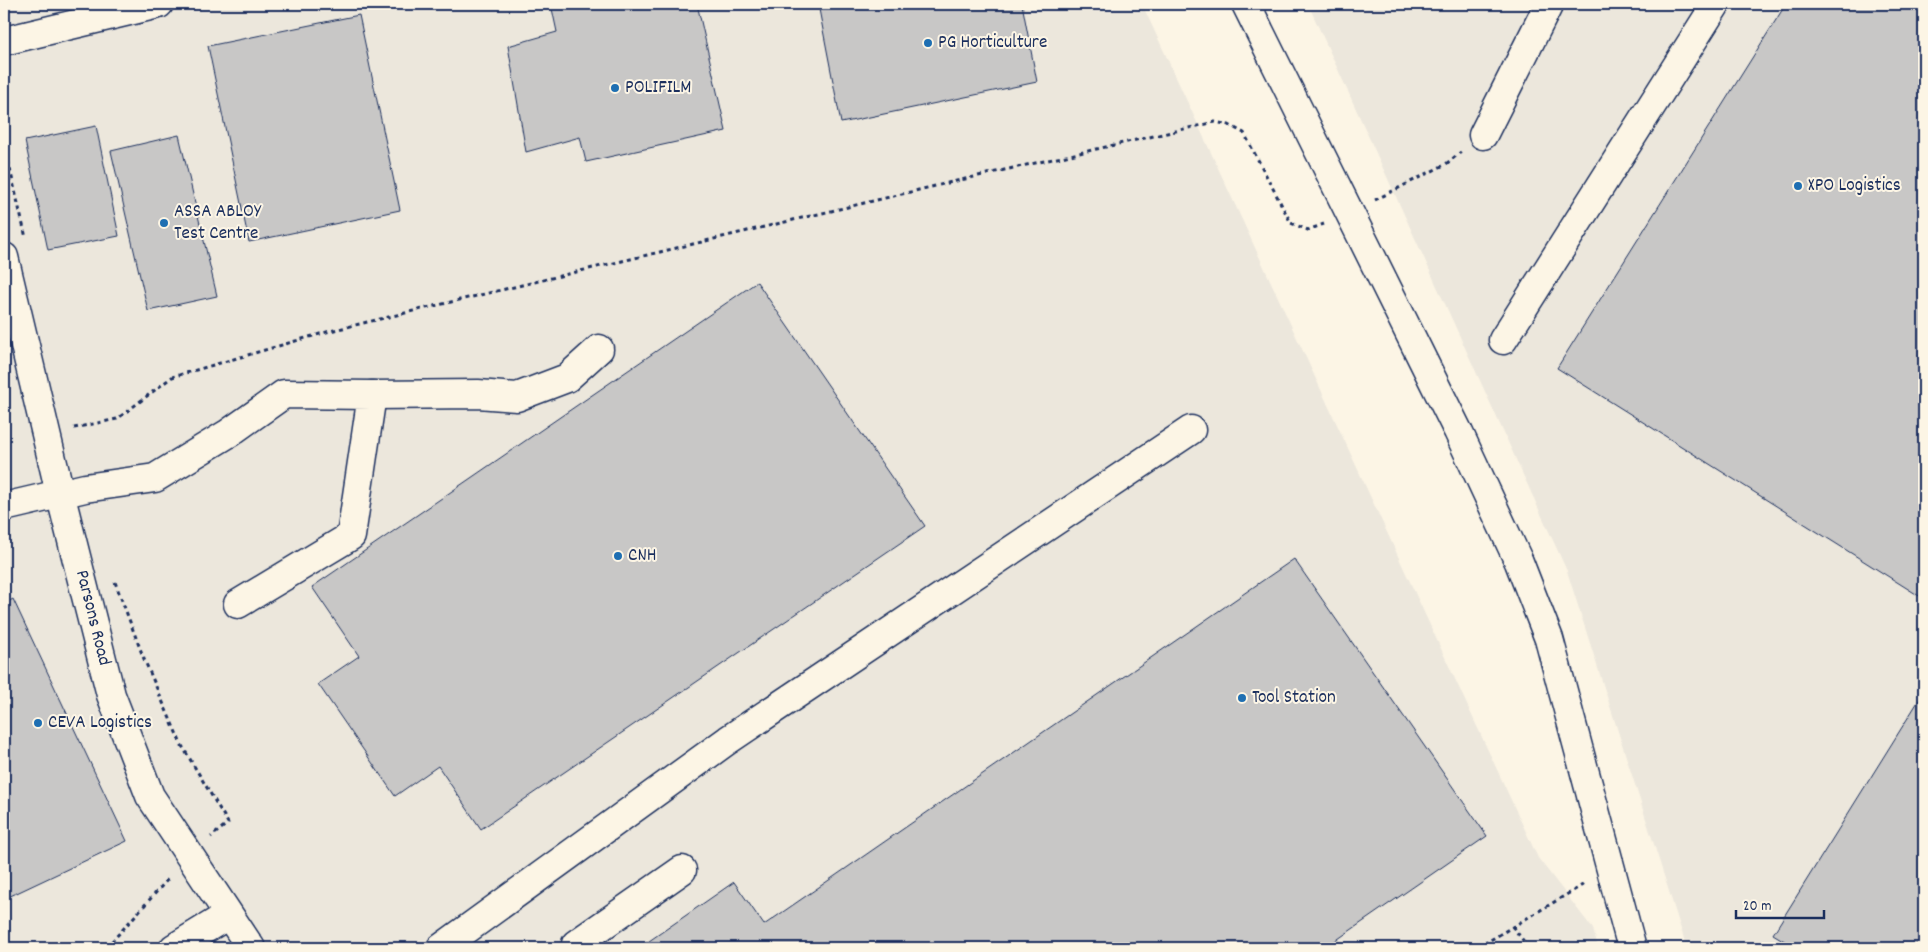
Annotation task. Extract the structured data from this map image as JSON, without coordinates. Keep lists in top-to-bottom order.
{
  "streets": {
    "main road": ["Parsons Road"]
  },
  "places": [
    "PG Horticulture",
    "POLIFILM",
    "XPO Logistics",
    "ASSA ABLOY Test Centre",
    "CNH",
    "Tool Station",
    "CEVA Logistics"
  ],
  "scale_bar": "20 m"
}
